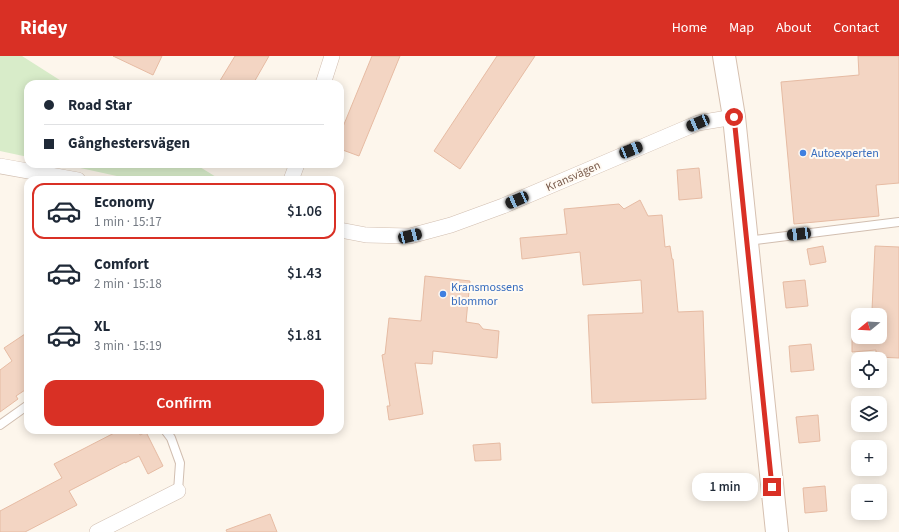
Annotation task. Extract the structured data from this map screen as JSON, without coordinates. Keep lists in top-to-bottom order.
{
  "streets": {
    "street": ["Kransvägen"]
  },
  "places": ["Autoexperten", "Kransmossens blommor"],
  "north": "left",
  "page": {
    "header": "Ridey",
    "nav": [
      "Home",
      "Map",
      "About",
      "Contact"
    ],
    "banner": ["Road Star", "Gånghestersvägen"],
    "list": [
      {
        "name": "Economy",
        "note": "1 min · 15:17",
        "value": "$1.06"
      },
      {
        "name": "Comfort",
        "note": "2 min · 15:18",
        "value": "$1.43"
      },
      {
        "name": "XL",
        "note": "3 min · 15:19",
        "value": "$1.81"
      }
    ],
    "map_buttons": ["+", "−"],
    "buttons": "Confirm",
    "bubble": "1 min"
  }
}
